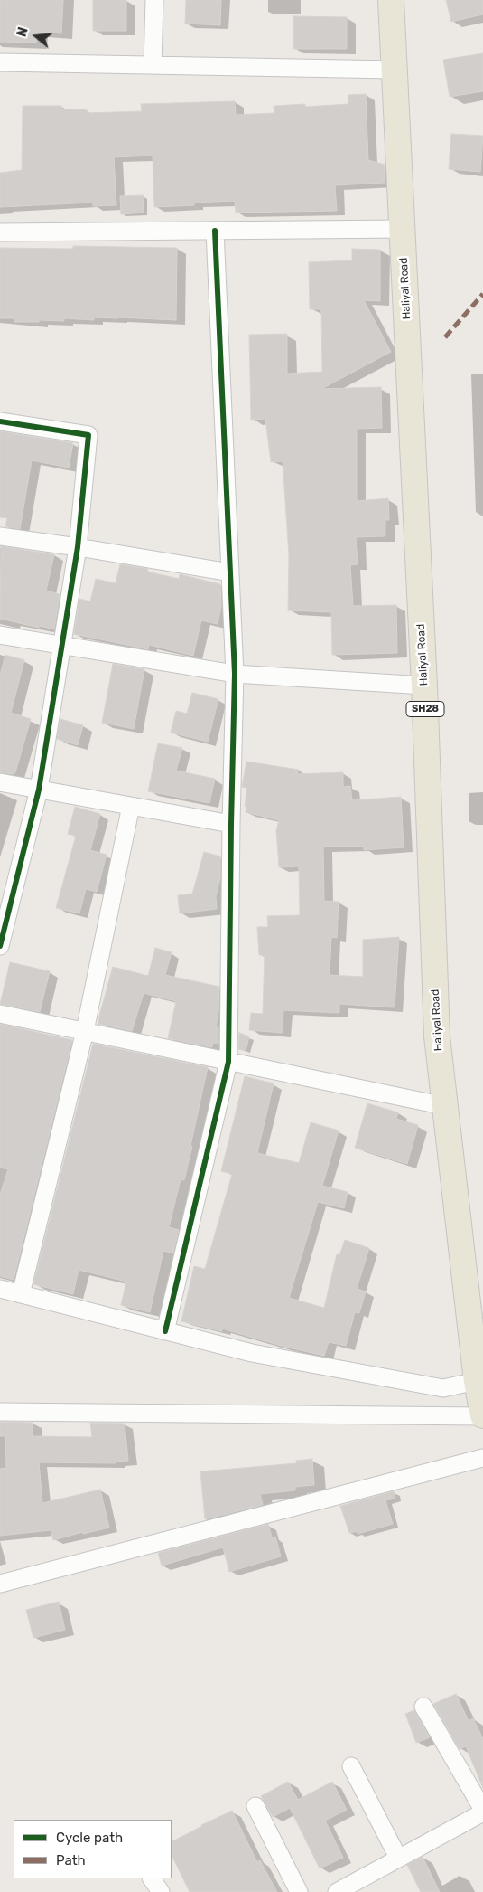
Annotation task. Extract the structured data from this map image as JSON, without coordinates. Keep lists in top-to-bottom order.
{
  "streets": {
    "main road": ["Haliyal Road", "SH28"]
  },
  "legend": ["Cycle path", "Path"],
  "north": "left"
}
